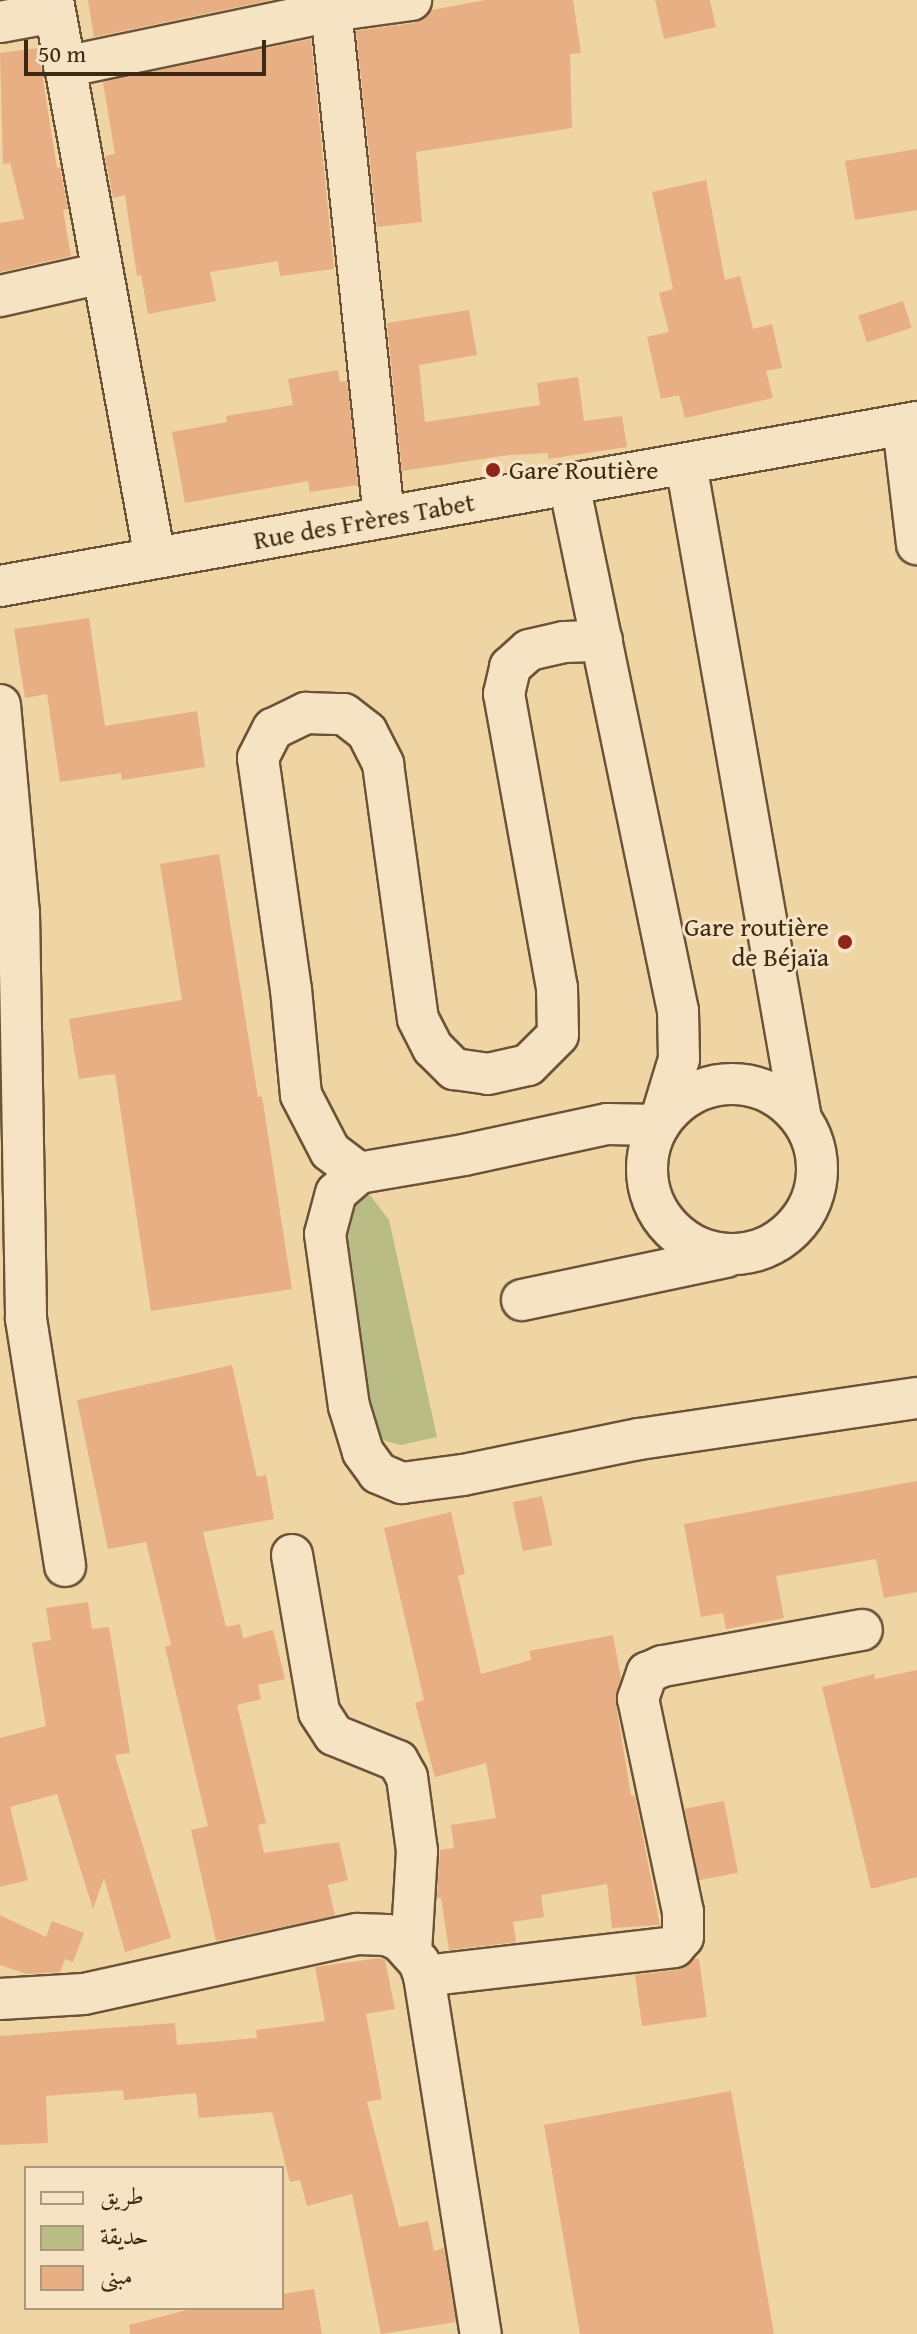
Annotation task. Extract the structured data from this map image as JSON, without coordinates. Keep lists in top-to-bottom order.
{
  "streets": {
    "street": ["Rue des Frères Tabet"]
  },
  "places": ["Gare Routière", "Gare routière de Béjaïa"],
  "legend": ["طريق", "حديقة", "مبنى"],
  "scale_bar": "50 m"
}
